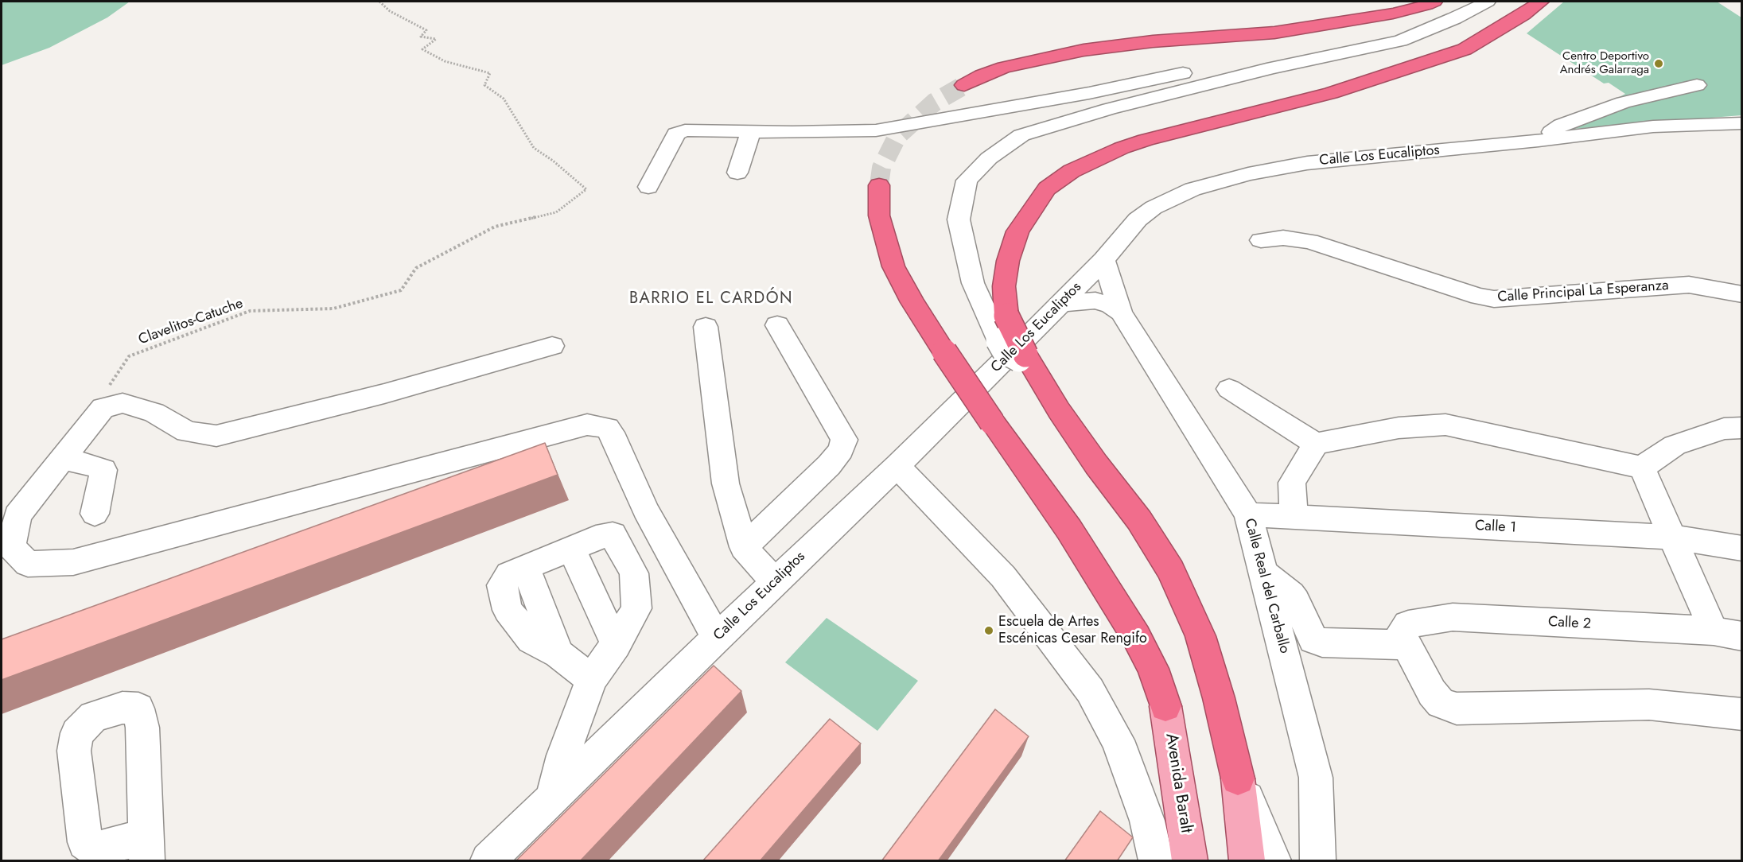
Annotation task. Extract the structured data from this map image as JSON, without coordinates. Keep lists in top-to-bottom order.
{
  "streets": {
    "main road": ["Avenida Baralt"],
    "street": [
      "Calle Los Eucaliptos",
      "Calle Principal La Esperanza",
      "Calle 1",
      "Calle Real del Carballo",
      "Calle 2"
    ],
    "path": ["Clavelitos-Catuche"]
  },
  "crossings": [
    ["Calle Los Eucaliptos", "Calle Real del Carballo"],
    ["Calle 1", "Calle Real del Carballo"]
  ],
  "districts": ["BARRIO EL CARDÓN"],
  "places": ["Centro Deportivo Andrés Galarraga", "Escuela de Artes Escénicas Cesar Rengifo"]
}
